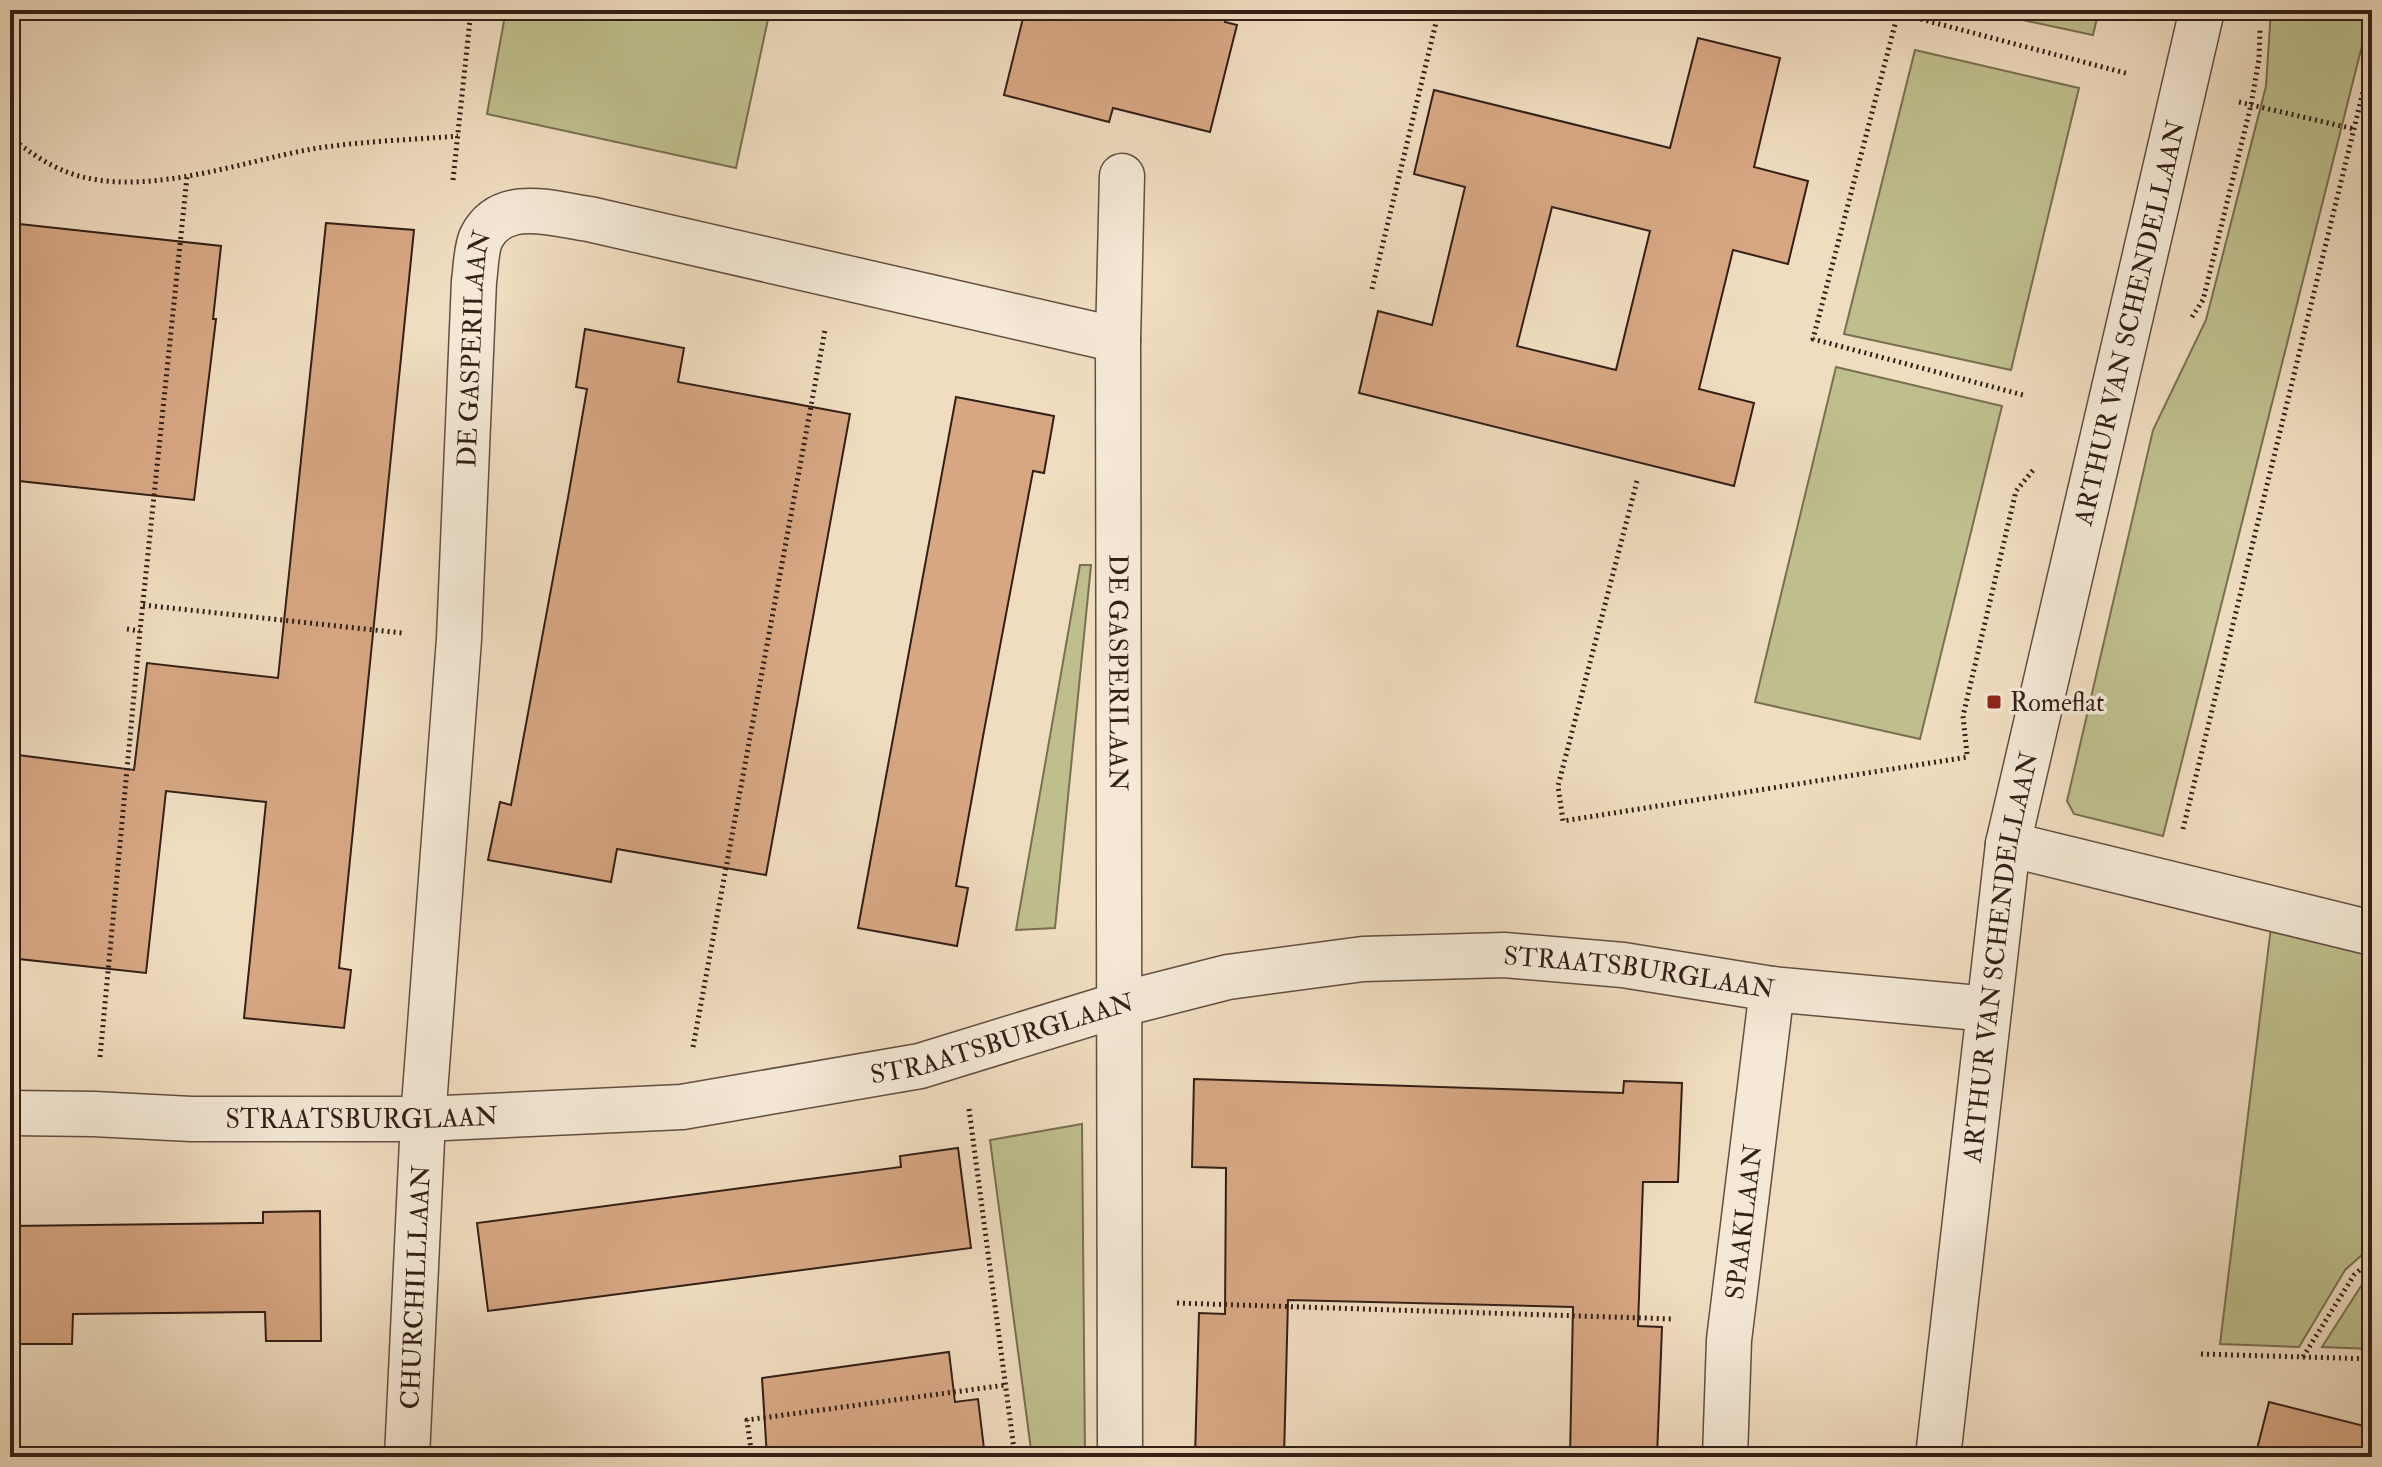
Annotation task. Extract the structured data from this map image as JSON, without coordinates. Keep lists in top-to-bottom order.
{
  "streets": {
    "street": [
      "ARTHUR VAN SCHENDELLAAN",
      "DE GASPERILAAN",
      "STRAATSBURGLAAN",
      "SPAAKLAAN",
      "CHURCHILLLAAN"
    ]
  },
  "crossings": [
    ["ARTHUR VAN SCHENDELLAAN", "STRAATSBURGLAAN"],
    ["DE GASPERILAAN", "STRAATSBURGLAAN"],
    ["DE GASPERILAAN", "CHURCHILLLAAN"],
    ["STRAATSBURGLAAN", "SPAAKLAAN"],
    ["STRAATSBURGLAAN", "CHURCHILLLAAN"]
  ],
  "places": {
    "transit": ["Romeflat"]
  }
}
